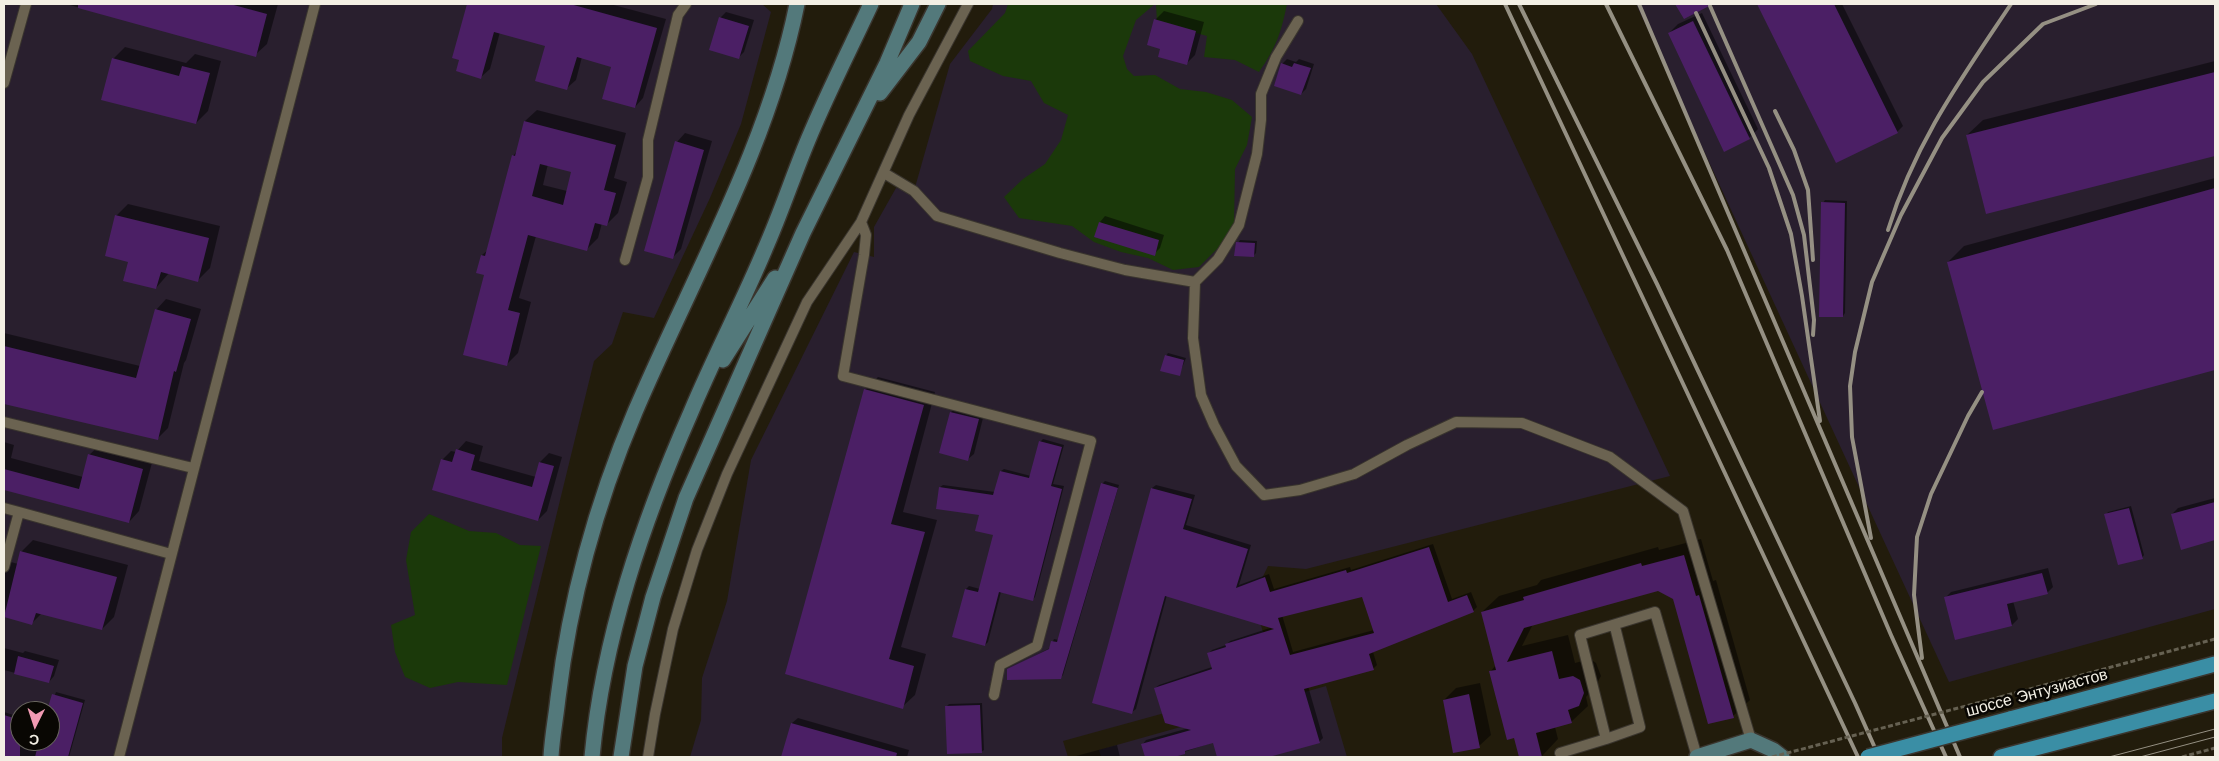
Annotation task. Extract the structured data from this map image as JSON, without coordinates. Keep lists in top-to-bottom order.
{
  "streets": {
    "main road": ["шоссе Энтузиастов"]
  },
  "north": "bottom"
}
